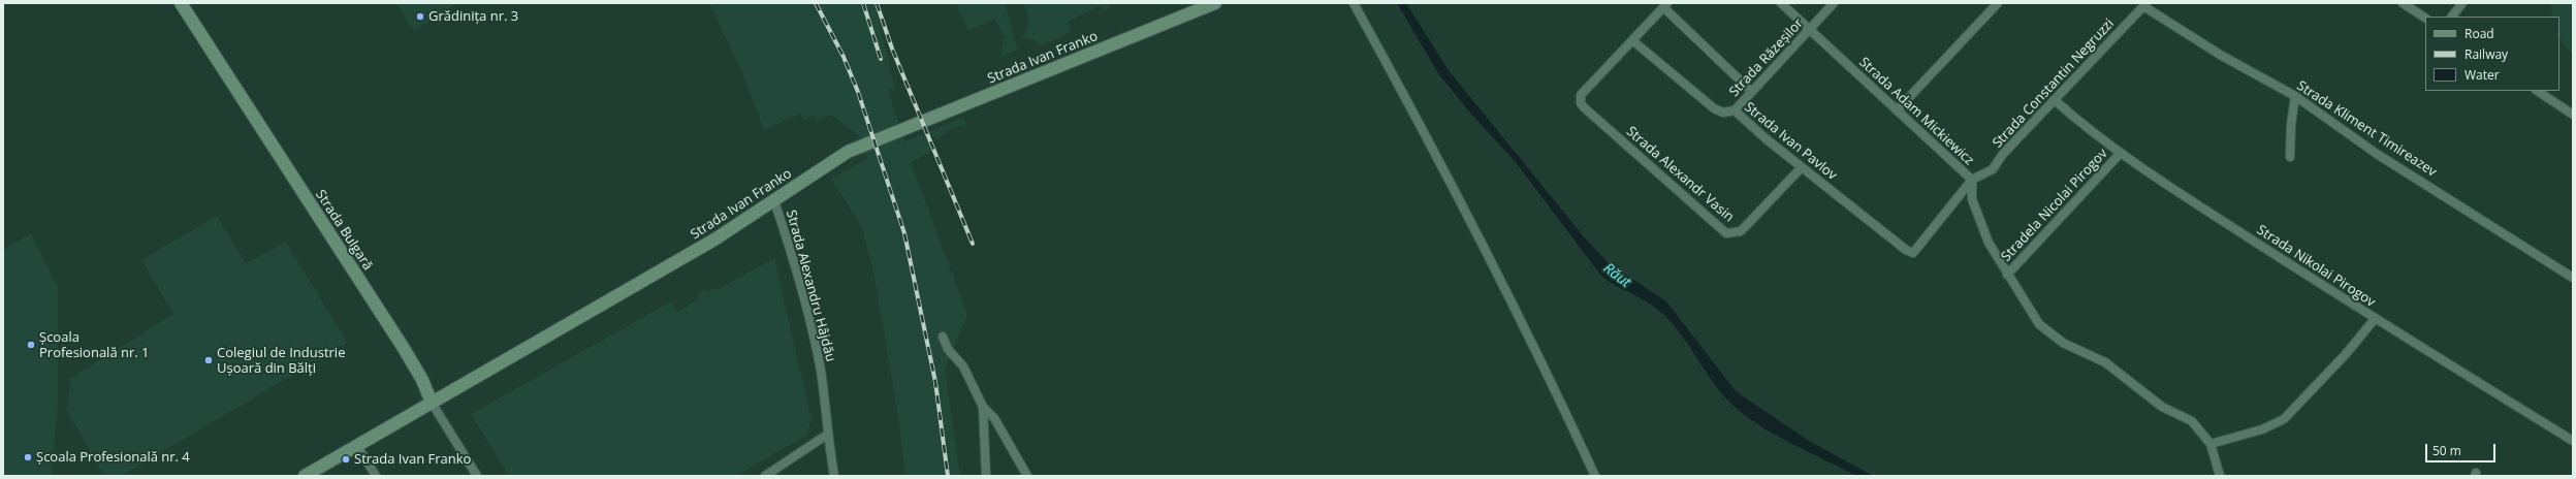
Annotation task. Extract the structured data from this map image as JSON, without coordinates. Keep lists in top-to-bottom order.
{
  "streets": {
    "main road": ["Strada Ivan Franko", "Strada Bulgară"],
    "street": [
      "Strada Răzeșilor",
      "Strada Constantin Negruzzi",
      "Strada Adam Mickiewicz",
      "Strada Kliment Timireazev",
      "Strada Ivan Pavlov",
      "Strada Alexandr Vasin",
      "Stradela Nicolai Pirogov",
      "Strada Nikolai Pirogov",
      "Strada Alexandru Hâjdău"
    ]
  },
  "crossings": [
    ["Strada Ivan Franko", "Strada Bulgară"],
    ["Strada Ivan Franko", "Strada Alexandru Hâjdău"],
    ["Strada Răzeșilor", "Strada Adam Mickiewicz"],
    ["Strada Răzeșilor", "Strada Ivan Pavlov"],
    ["Strada Constantin Negruzzi", "Strada Adam Mickiewicz"],
    ["Strada Constantin Negruzzi", "Strada Kliment Timireazev"],
    ["Strada Constantin Negruzzi", "Strada Ivan Pavlov"],
    ["Strada Constantin Negruzzi", "Strada Nikolai Pirogov"],
    ["Strada Adam Mickiewicz", "Stradela Nicolai Pirogov"],
    ["Strada Ivan Pavlov", "Strada Alexandr Vasin"],
    ["Stradela Nicolai Pirogov", "Strada Nikolai Pirogov"]
  ],
  "water": ["Răut"],
  "places": [
    "Grădinița nr. 3",
    "Școala Profesională nr. 1",
    "Colegiul de Industrie Ușoară din Bălți",
    "Școala Profesională nr. 4",
    "Strada Ivan Franko"
  ],
  "legend": ["Road", "Railway", "Water"],
  "scale_bar": "50 m"
}
